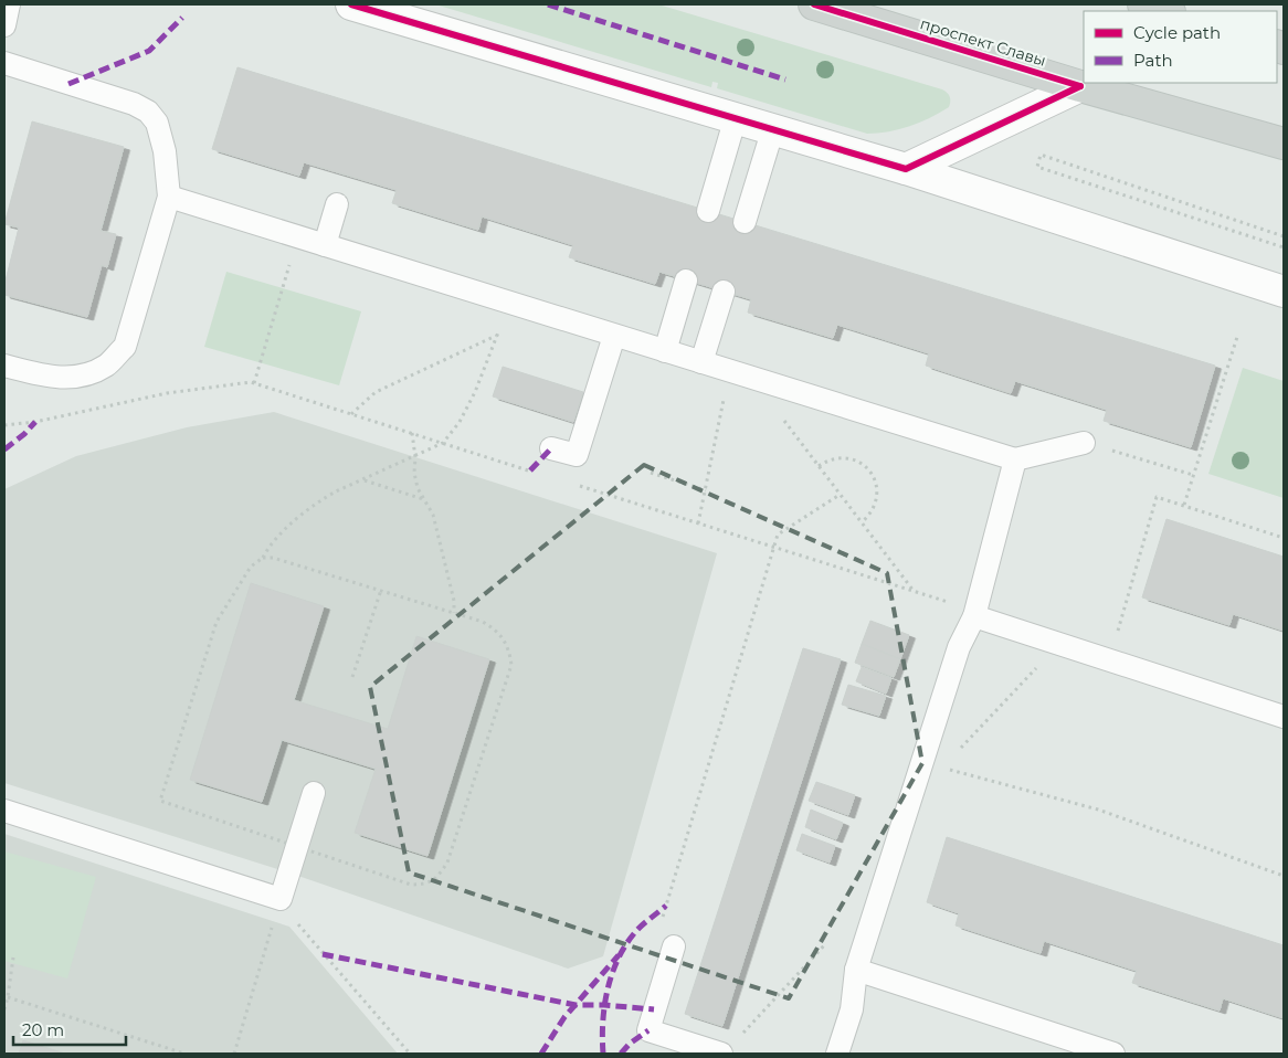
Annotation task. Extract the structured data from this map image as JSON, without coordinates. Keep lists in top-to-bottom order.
{
  "streets": {
    "main road": ["проспект Славы"]
  },
  "legend": ["Cycle path", "Path"],
  "scale_bar": "20 m"
}
